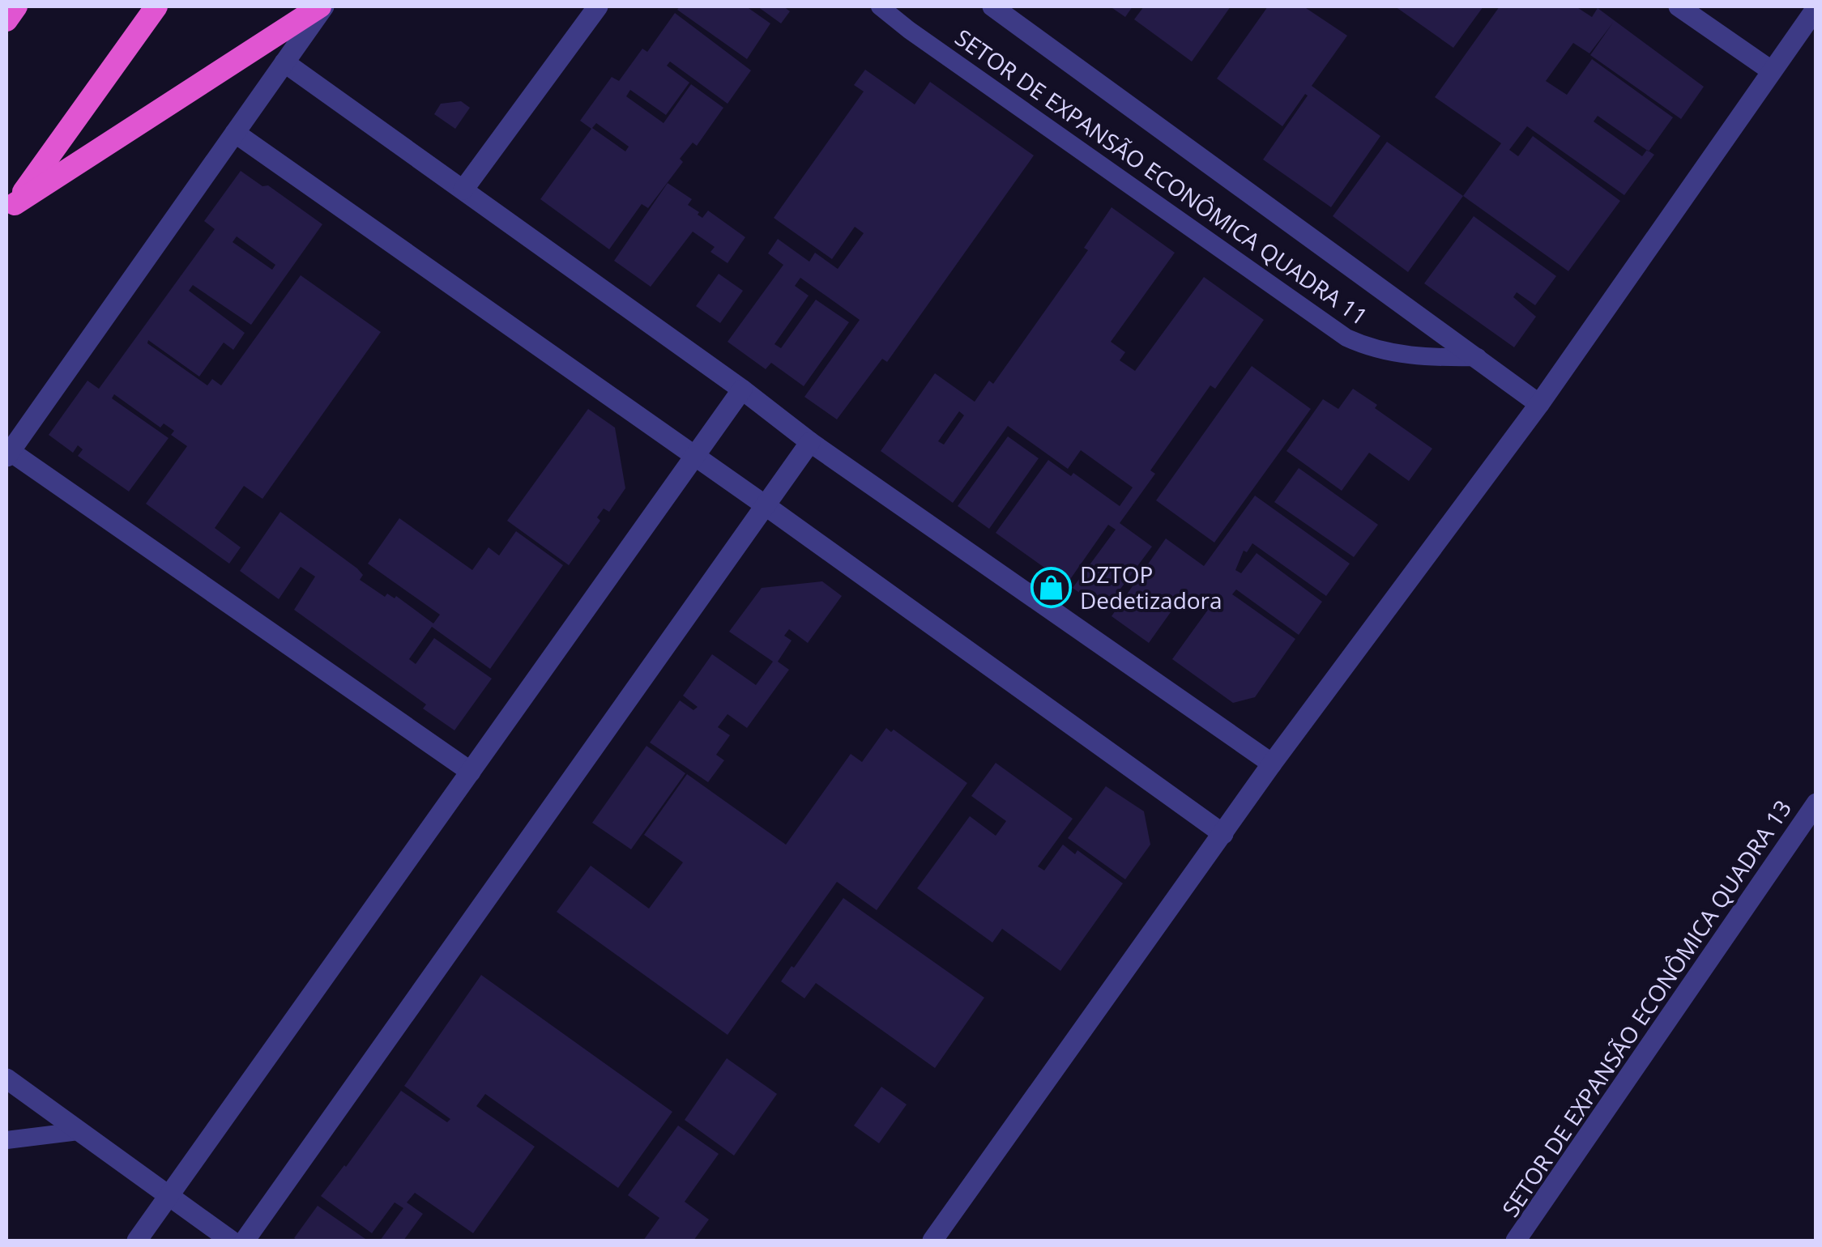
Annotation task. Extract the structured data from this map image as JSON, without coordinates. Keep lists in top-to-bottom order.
{
  "streets": {
    "street": ["SETOR DE EXPANSÃO ECONÔMICA QUADRA 11", "SETOR DE EXPANSÃO ECONÔMICA QUADRA 13"]
  },
  "places": {
    "shop": ["DZTOP Dedetizadora"]
  }
}
